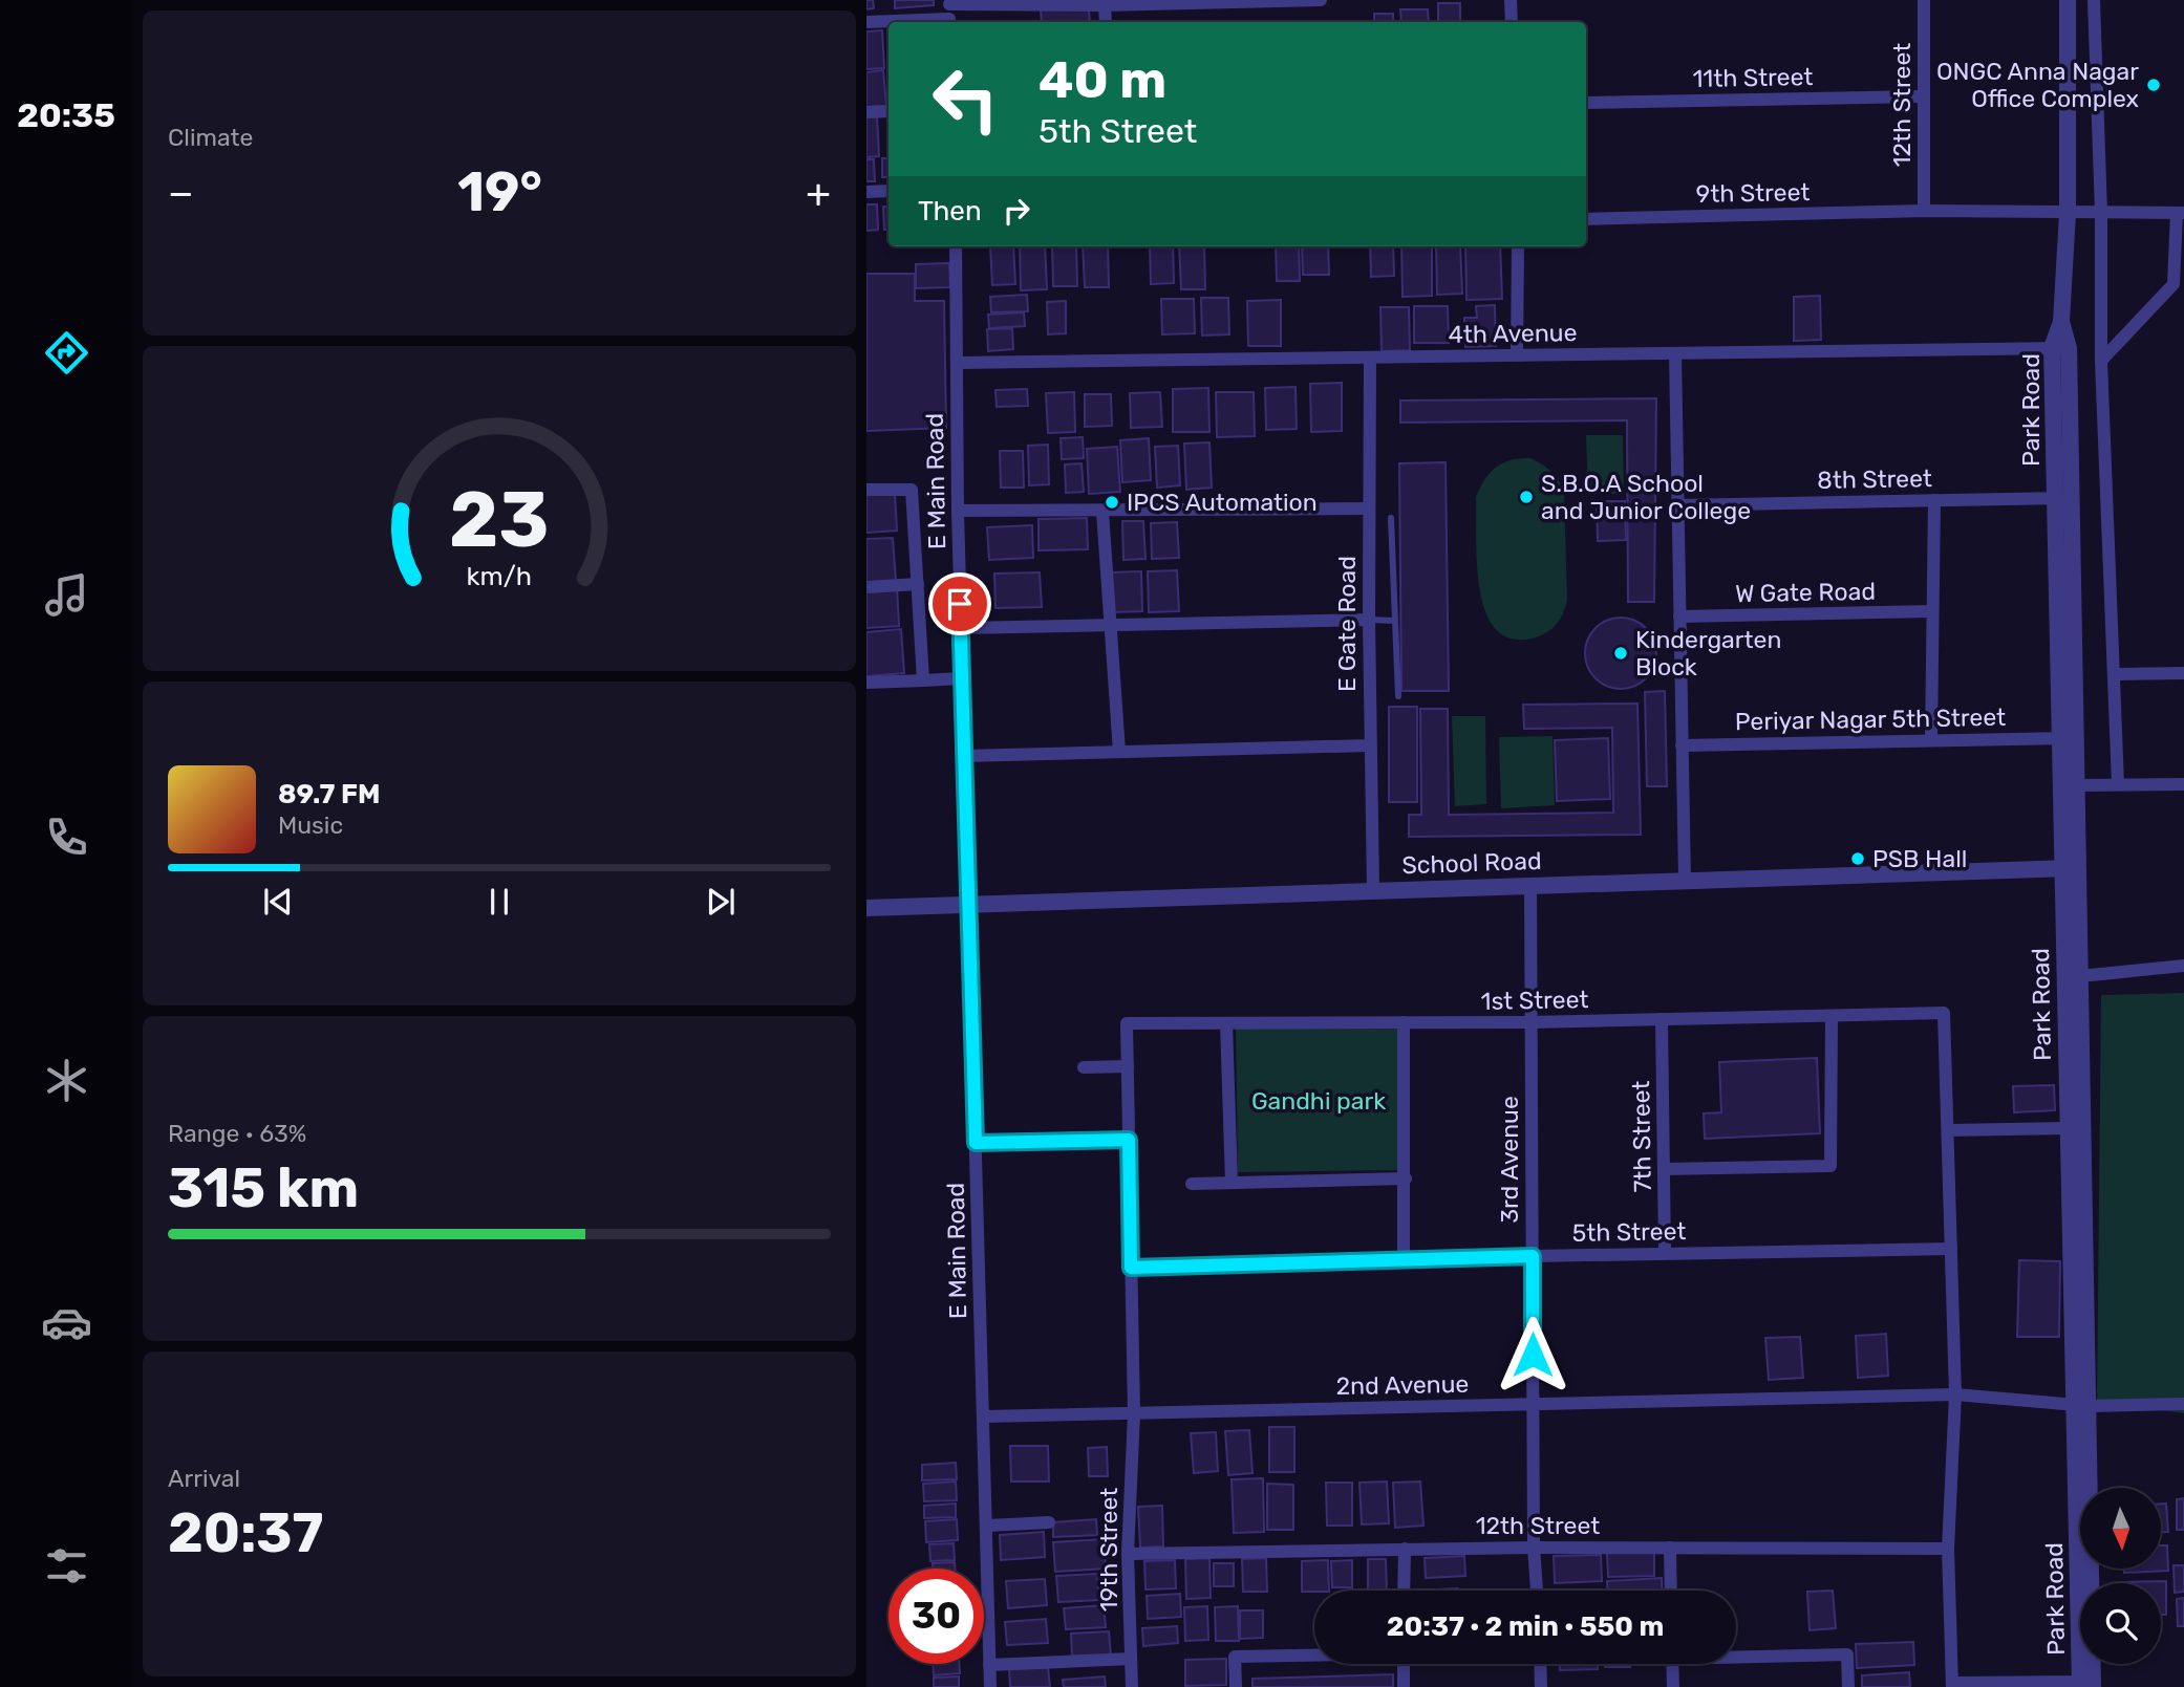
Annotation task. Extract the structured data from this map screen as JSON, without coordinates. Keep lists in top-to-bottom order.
{
  "streets": {
    "street": [
      "11th Street",
      "12th Street",
      "9th Street",
      "4th Avenue",
      "Park Road",
      "8th Street",
      "E Main Road",
      "W Gate Road",
      "E Gate Road",
      "Periyar Nagar 5th Street",
      "School Road",
      "1st Street",
      "7th Street",
      "3rd Avenue",
      "5th Street",
      "2nd Avenue",
      "19th Street"
    ]
  },
  "crossings": [
    ["11th Street", "12th Street"],
    ["12th Street", "9th Street"],
    ["12th Street", "3rd Avenue"],
    ["12th Street", "19th Street"],
    ["9th Street", "Park Road"],
    ["4th Avenue", "Park Road"],
    ["4th Avenue", "E Main Road"],
    ["4th Avenue", "E Gate Road"],
    ["Park Road", "8th Street"],
    ["Park Road", "Periyar Nagar 5th Street"],
    ["Park Road", "School Road"],
    ["Park Road", "2nd Avenue"],
    ["E Main Road", "School Road"],
    ["E Main Road", "2nd Avenue"],
    ["E Gate Road", "School Road"],
    ["School Road", "3rd Avenue"],
    ["1st Street", "7th Street"],
    ["1st Street", "3rd Avenue"],
    ["7th Street", "5th Street"],
    ["3rd Avenue", "5th Street"],
    ["3rd Avenue", "2nd Avenue"],
    ["5th Street", "19th Street"],
    ["2nd Avenue", "19th Street"]
  ],
  "parks": ["Gandhi park"],
  "places": [
    "ONGC Anna Nagar Office Complex",
    "S.B.O.A School and Junior College",
    "IPCS Automation",
    "Kindergarten Block",
    "PSB Hall"
  ],
  "north": "bottom",
  "page": {
    "tabs": "20:35",
    "tile": [
      "Climate",
      ["Range · 63%", "315 km"],
      ["Arrival", "20:37"]
    ],
    "turn": ["40 m", "5th Street"],
    "heat": ["−", "19°", "+"],
    "then": "Then",
    "song": ["89.7 FM", "Music"],
    "limit": "30",
    "trip": "20:37 · 2 min · 550 m",
    "gauge": ["23", "km/h"]
  }
}
